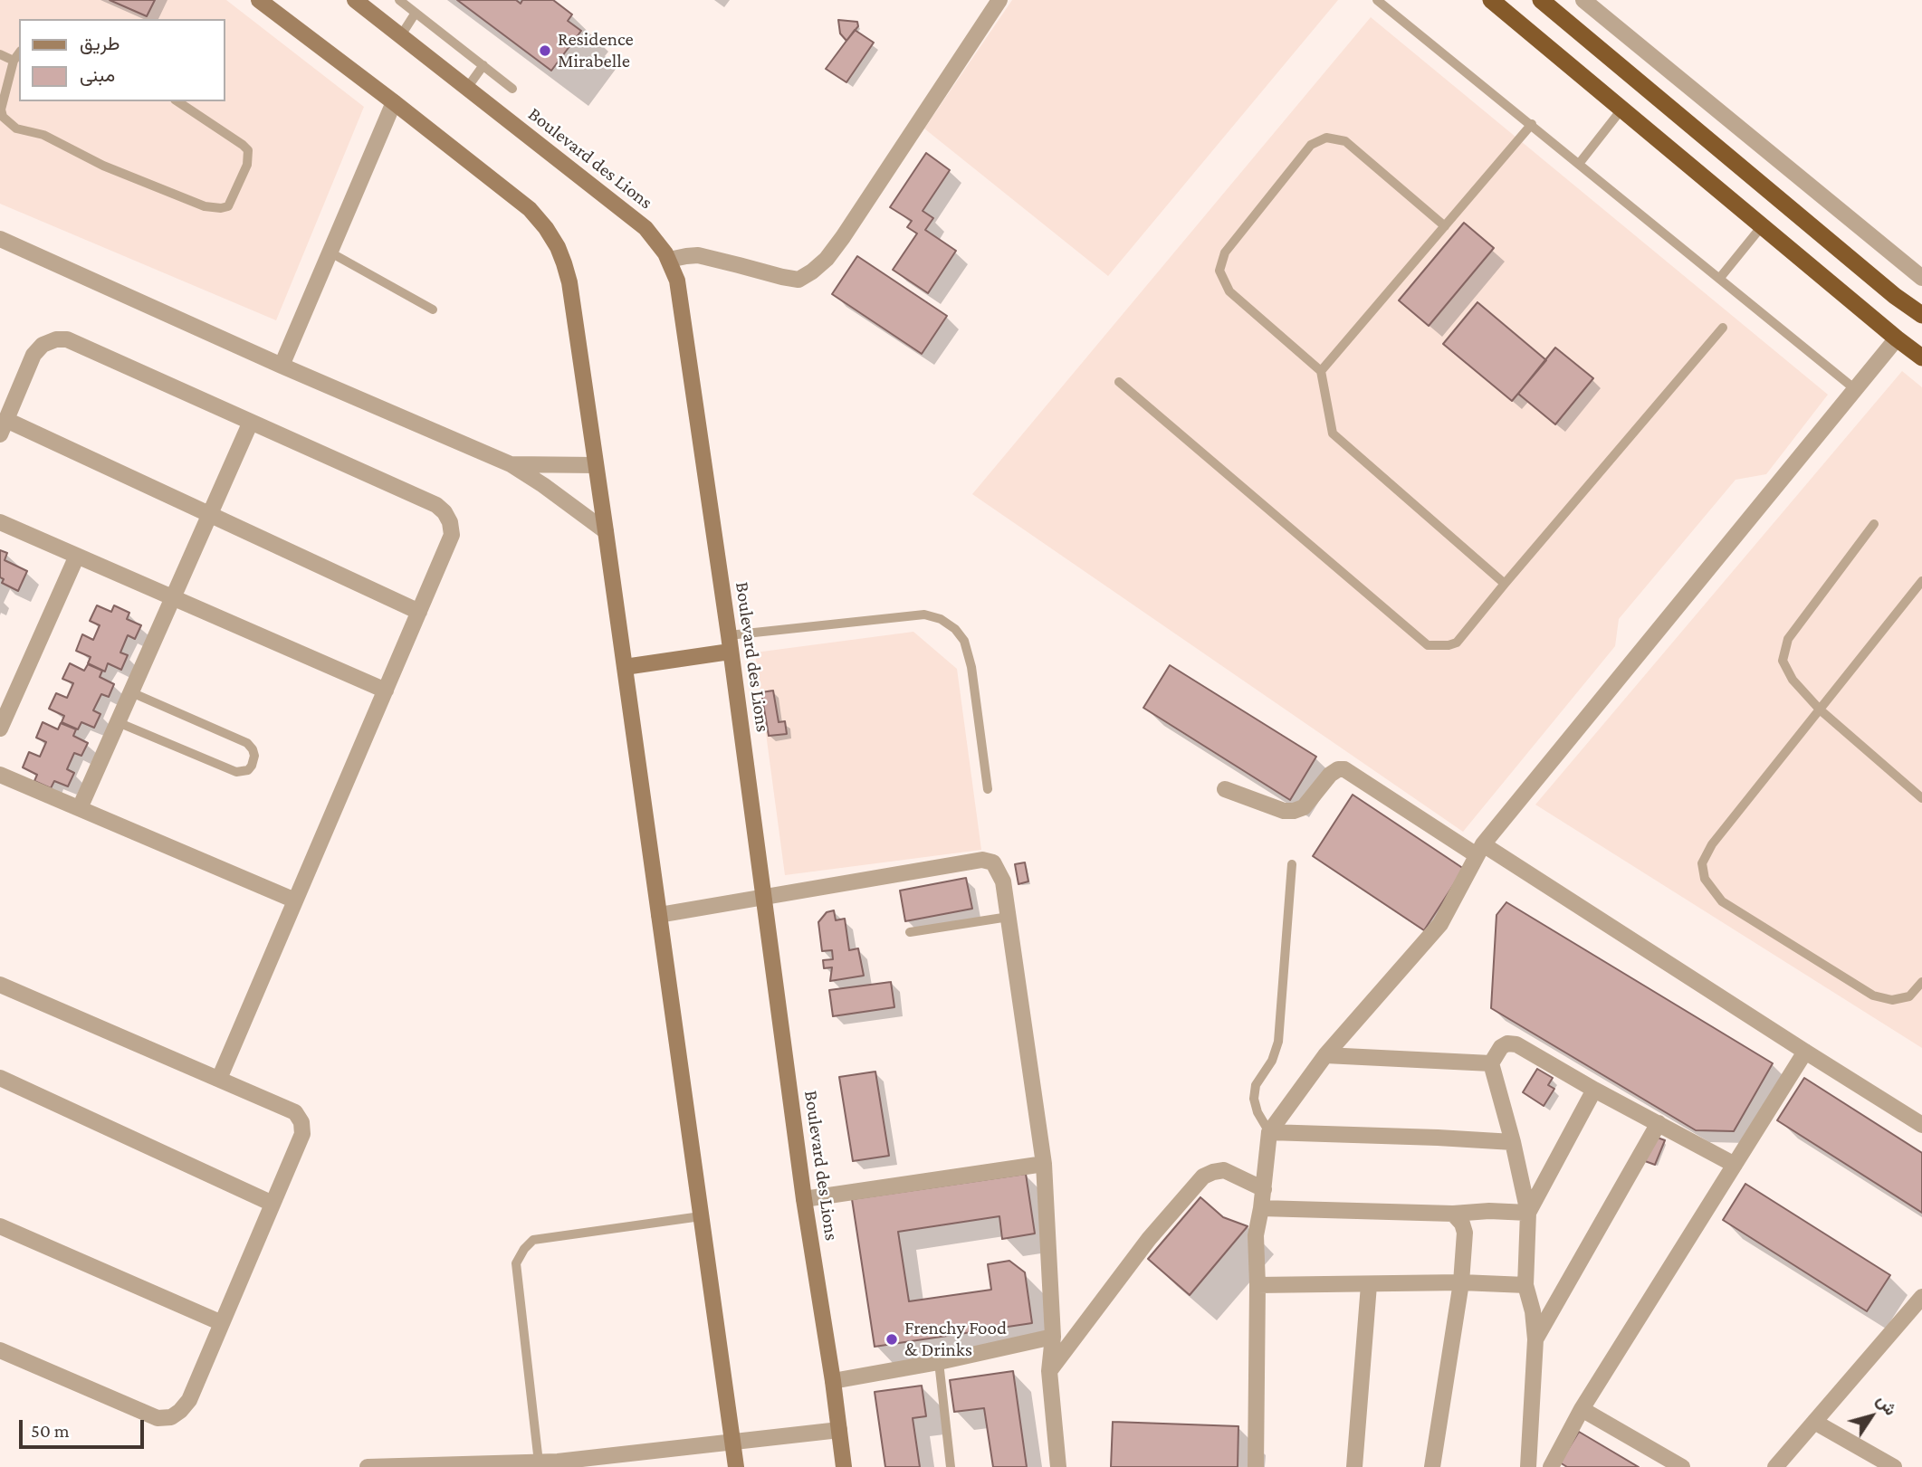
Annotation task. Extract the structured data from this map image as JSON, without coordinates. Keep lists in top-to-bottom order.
{
  "streets": {
    "main road": ["Boulevard des Lions"]
  },
  "places": ["Residence Mirabelle", "Frenchy Food & Drinks"],
  "legend": ["طريق", "مبنى"],
  "scale_bar": "50 m",
  "north": "top right"
}
